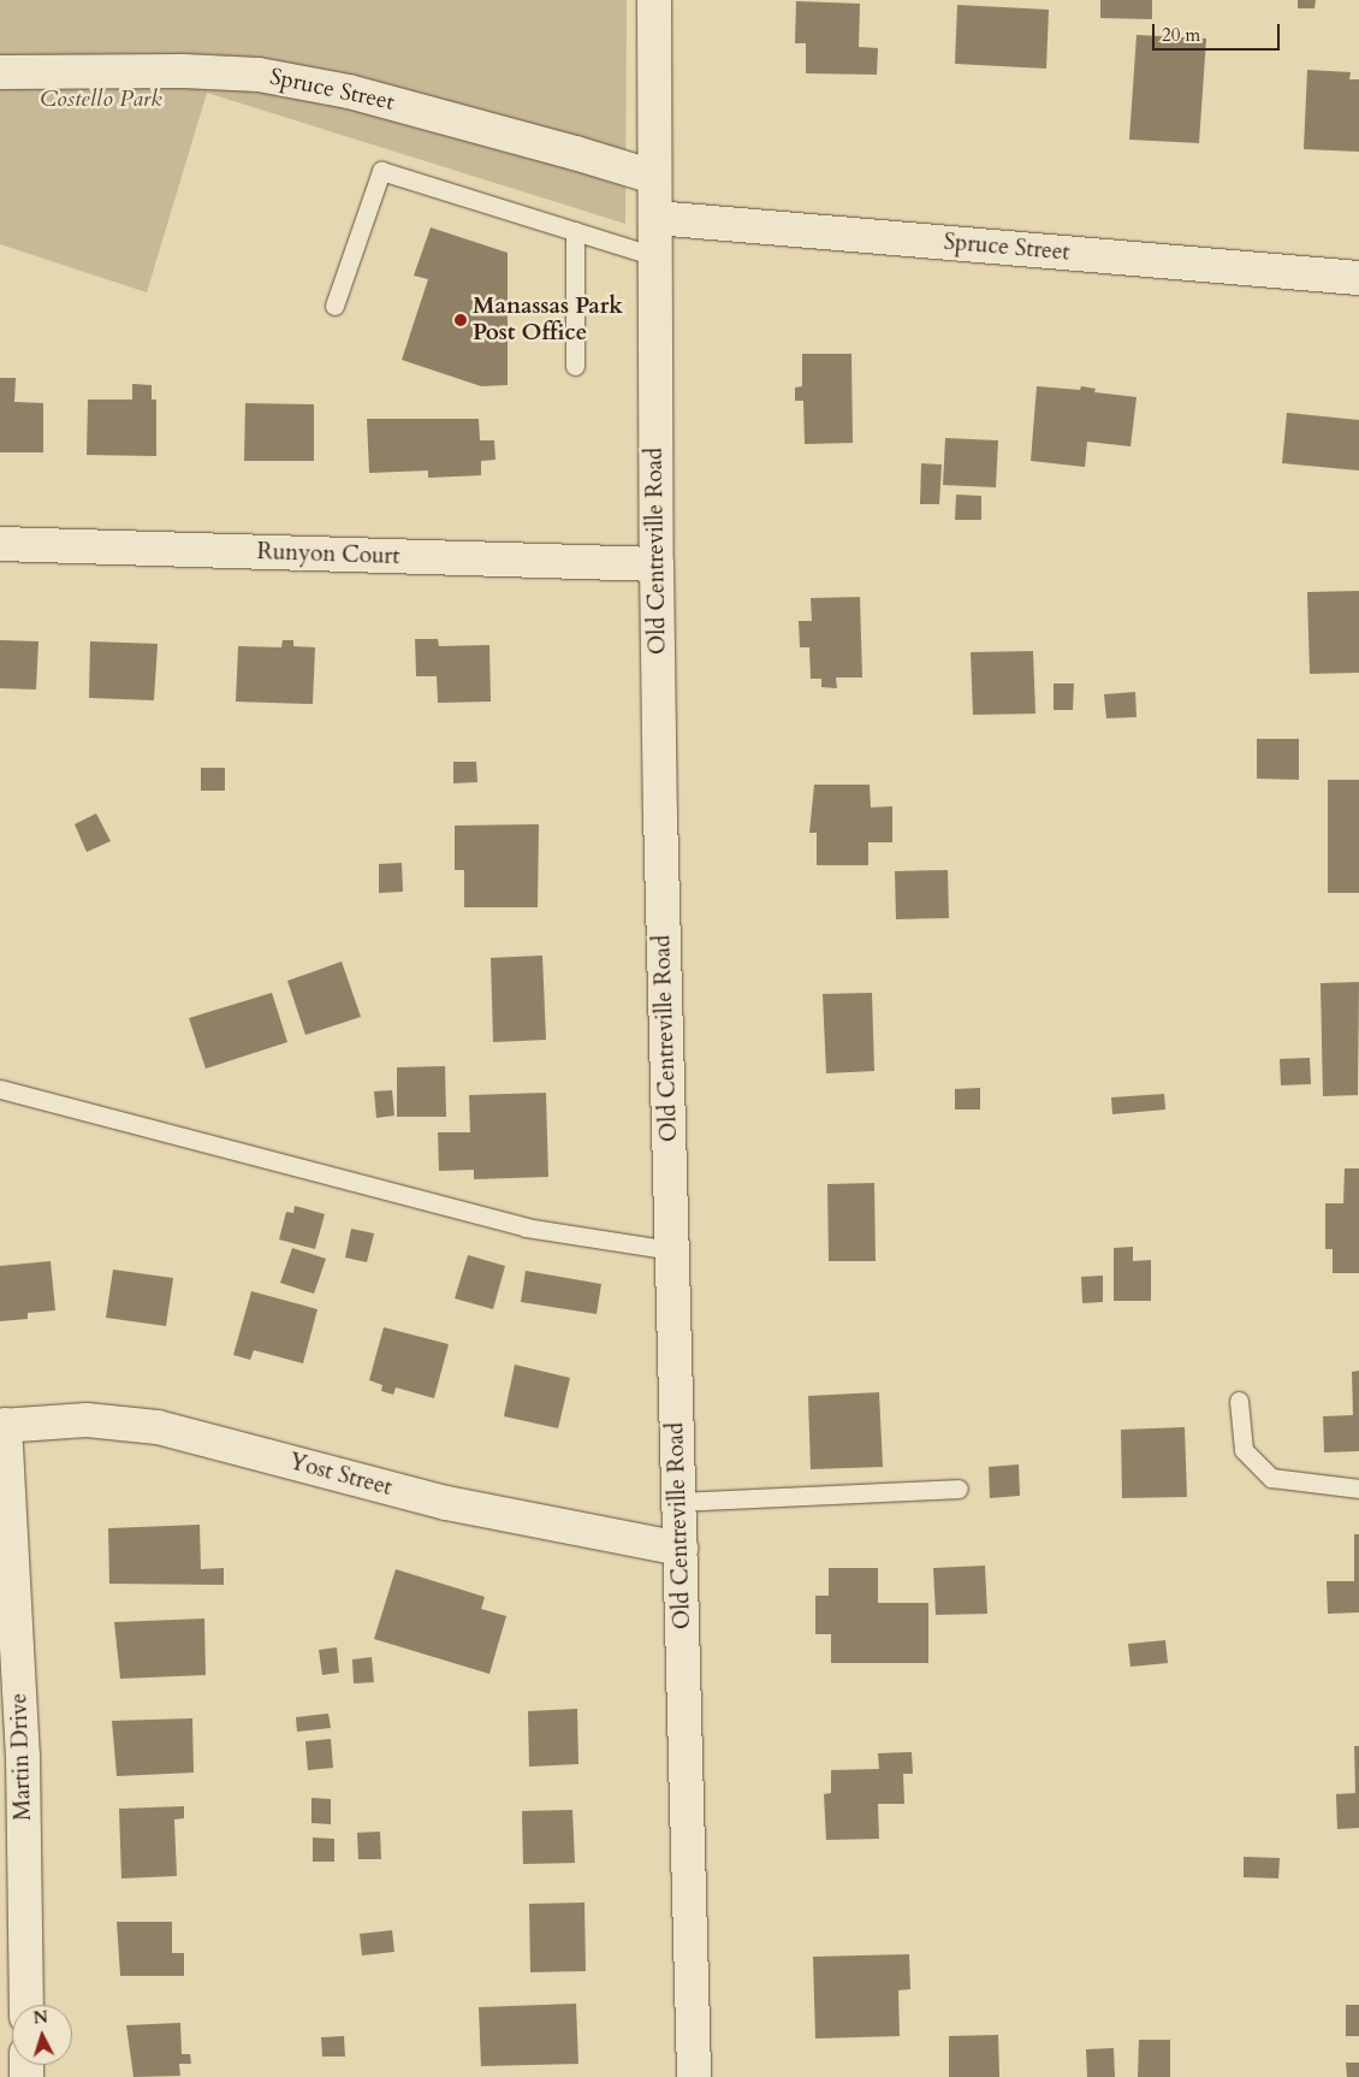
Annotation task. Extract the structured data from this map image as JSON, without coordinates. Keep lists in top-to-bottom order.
{
  "streets": {
    "street": [
      "Spruce Street",
      "Old Centreville Road",
      "Runyon Court",
      "Yost Street",
      "Martin Drive"
    ]
  },
  "crossings": [
    ["Spruce Street", "Old Centreville Road"],
    ["Old Centreville Road", "Runyon Court"],
    ["Old Centreville Road", "Yost Street"],
    ["Yost Street", "Martin Drive"]
  ],
  "parks": ["Costello Park"],
  "places": ["Manassas Park Post Office"],
  "scale_bar": "20 m",
  "north": "top"
}
